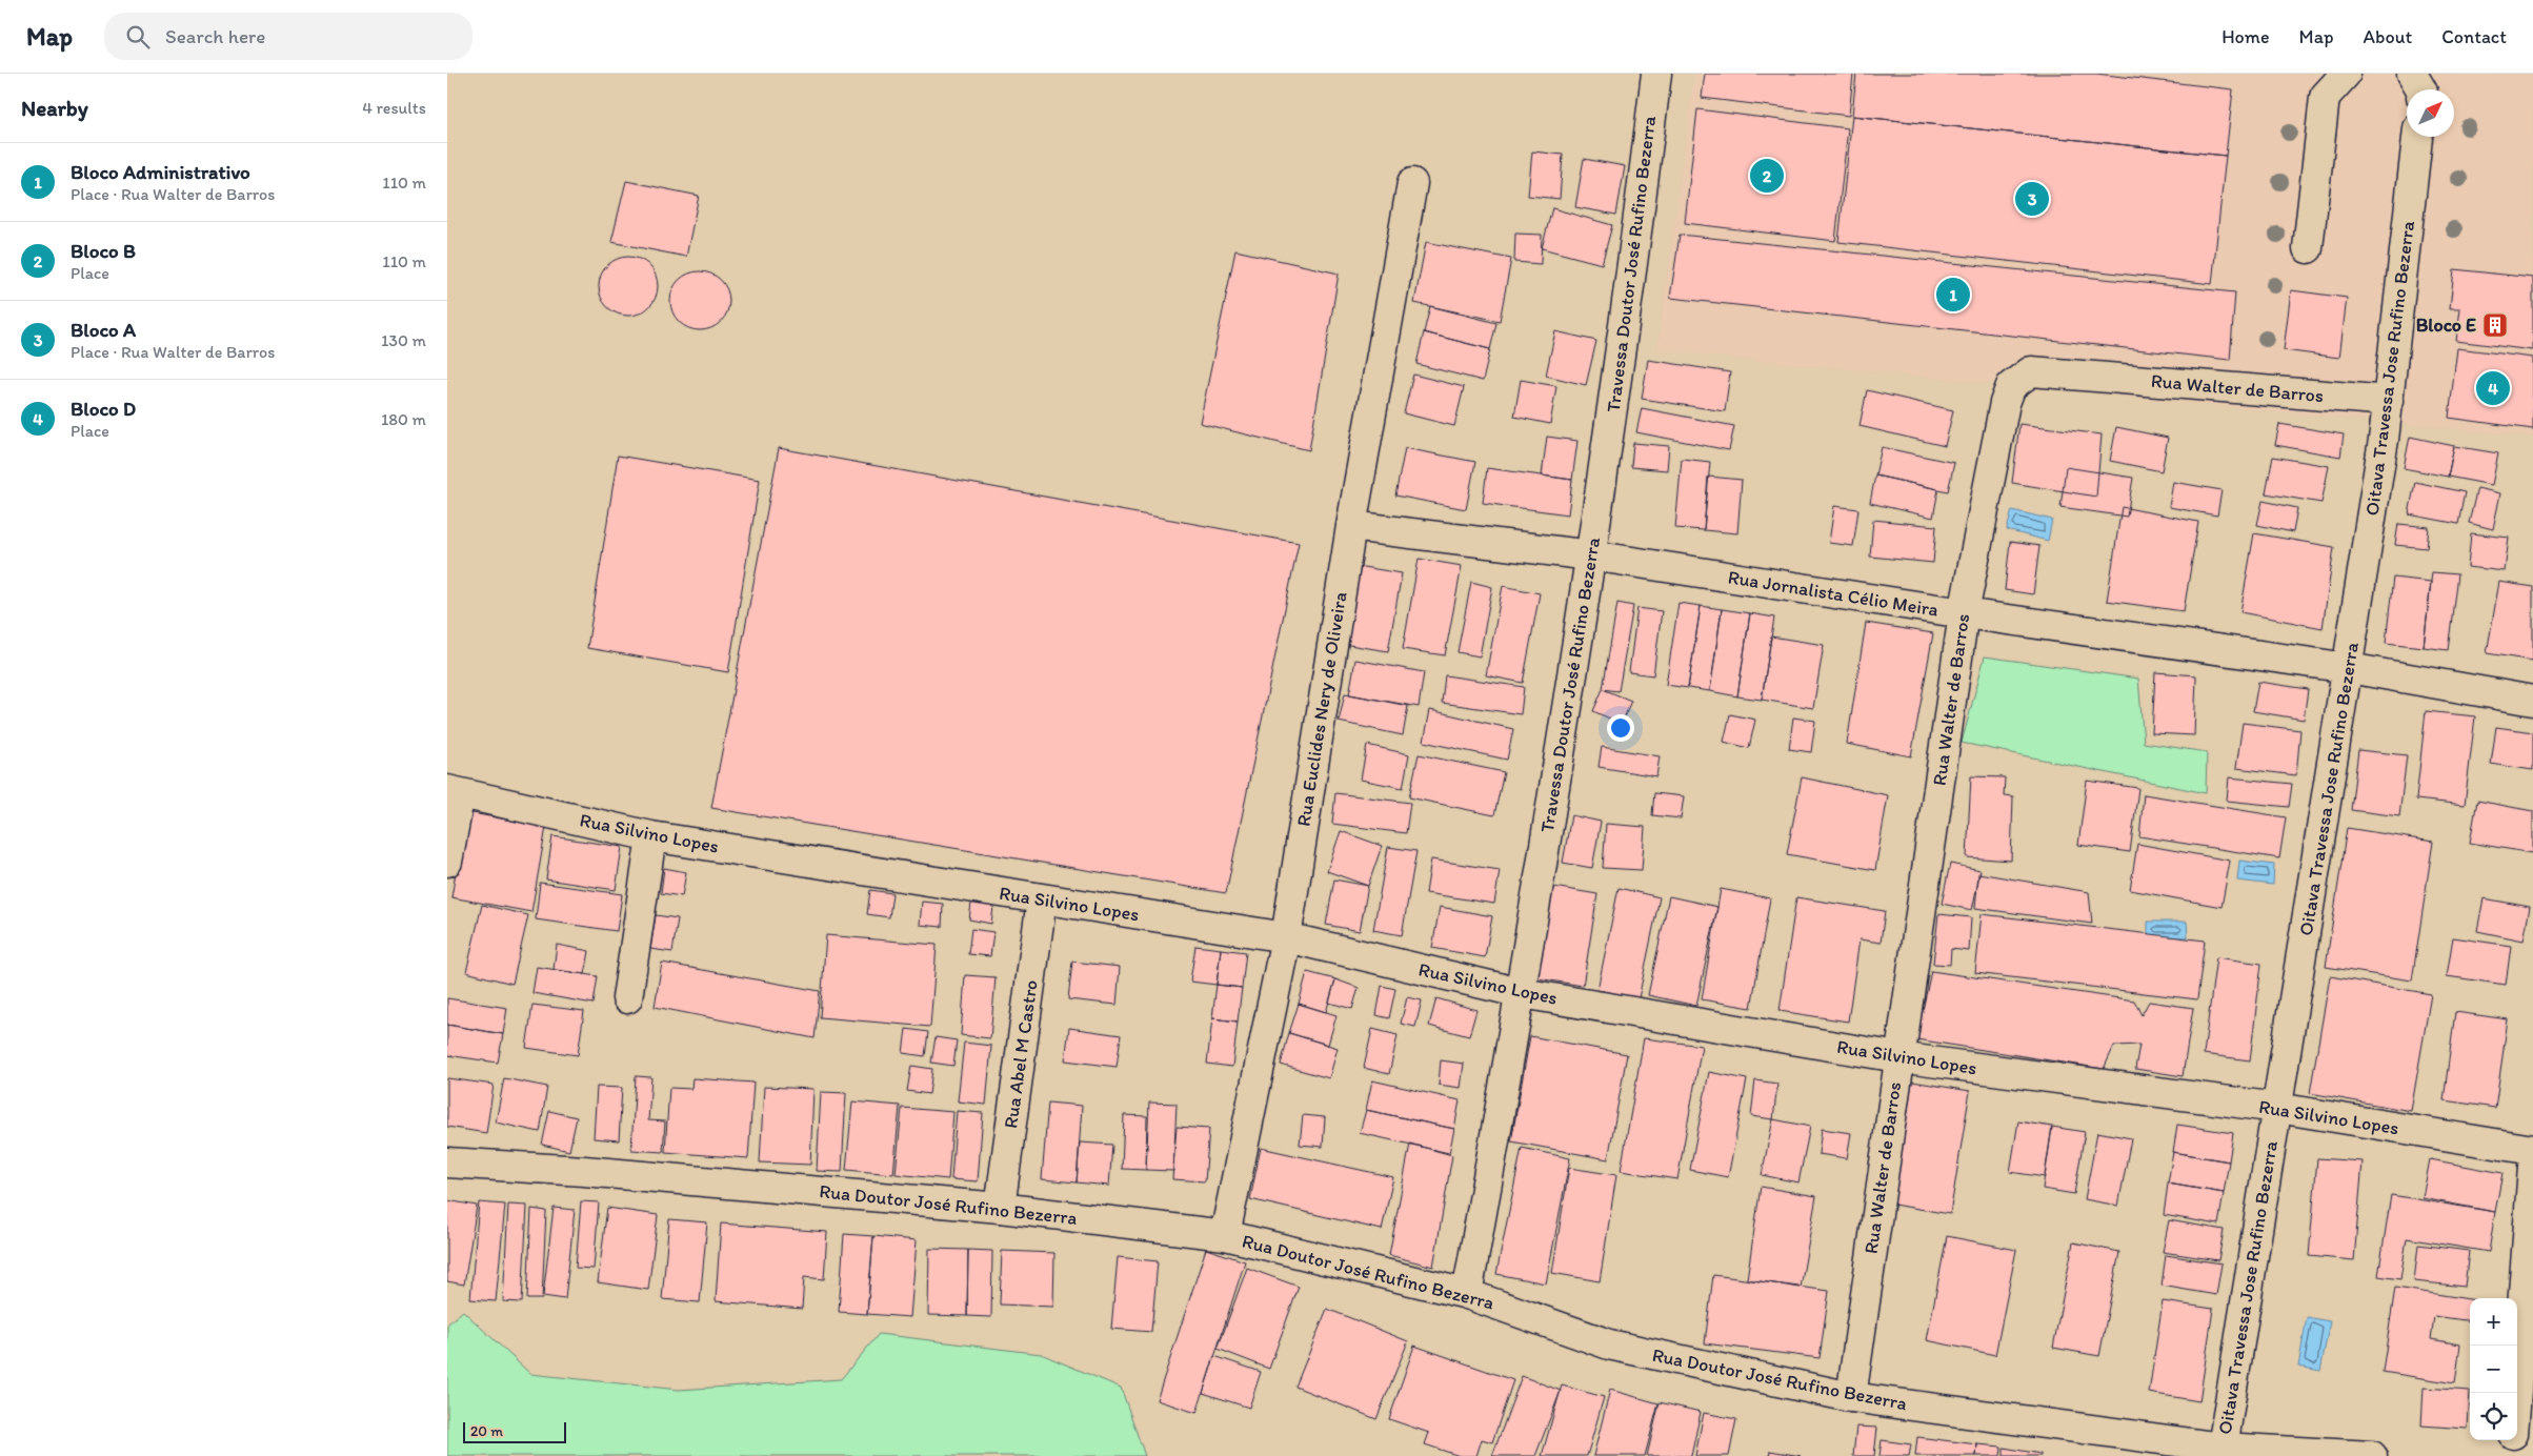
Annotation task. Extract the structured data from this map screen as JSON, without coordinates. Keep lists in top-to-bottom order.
{
  "streets": {
    "street": [
      "Travessa Doutor José Rufino Bezerra",
      "Oitava Travessa Jose Rufino Bezerra",
      "Rua Walter de Barros",
      "Rua Jornalista Célio Meira",
      "Rua Euclides Nery de Oliveira",
      "Rua Silvino Lopes",
      "Rua Abel M Castro",
      "Rua Doutor José Rufino Bezerra"
    ]
  },
  "crossings": [
    ["Travessa Doutor José Rufino Bezerra", "Rua Jornalista Célio Meira"],
    ["Travessa Doutor José Rufino Bezerra", "Rua Silvino Lopes"],
    ["Travessa Doutor José Rufino Bezerra", "Rua Doutor José Rufino Bezerra"],
    ["Oitava Travessa Jose Rufino Bezerra", "Rua Walter de Barros"],
    ["Oitava Travessa Jose Rufino Bezerra", "Rua Jornalista Célio Meira"],
    ["Oitava Travessa Jose Rufino Bezerra", "Rua Silvino Lopes"],
    ["Oitava Travessa Jose Rufino Bezerra", "Rua Doutor José Rufino Bezerra"],
    ["Rua Walter de Barros", "Rua Jornalista Célio Meira"],
    ["Rua Walter de Barros", "Rua Silvino Lopes"],
    ["Rua Walter de Barros", "Rua Doutor José Rufino Bezerra"],
    ["Rua Jornalista Célio Meira", "Rua Euclides Nery de Oliveira"],
    ["Rua Euclides Nery de Oliveira", "Rua Silvino Lopes"],
    ["Rua Euclides Nery de Oliveira", "Rua Doutor José Rufino Bezerra"],
    ["Rua Silvino Lopes", "Rua Abel M Castro"],
    ["Rua Abel M Castro", "Rua Doutor José Rufino Bezerra"]
  ],
  "places": {
    "building": ["Bloco E"]
  },
  "scale_bar": "20 m",
  "north": "top right",
  "page": {
    "header": "Map",
    "search": "Search here",
    "nav": [
      "Home",
      "Map",
      "About",
      "Contact"
    ],
    "heading": ["Nearby", "4 results"],
    "list": [
      {
        "mark": "1",
        "name": "Bloco Administrativo",
        "note": "Place · Rua Walter de Barros",
        "value": "110 m"
      },
      {
        "mark": "2",
        "name": "Bloco B",
        "note": "Place",
        "value": "110 m"
      },
      {
        "mark": "3",
        "name": "Bloco A",
        "note": "Place · Rua Walter de Barros",
        "value": "130 m"
      },
      {
        "mark": "4",
        "name": "Bloco D",
        "note": "Place",
        "value": "180 m"
      }
    ],
    "pins": [
      "2",
      "3",
      "1",
      "4"
    ],
    "map_buttons": ["+", "−"],
    "scale": "20 m"
  }
}
